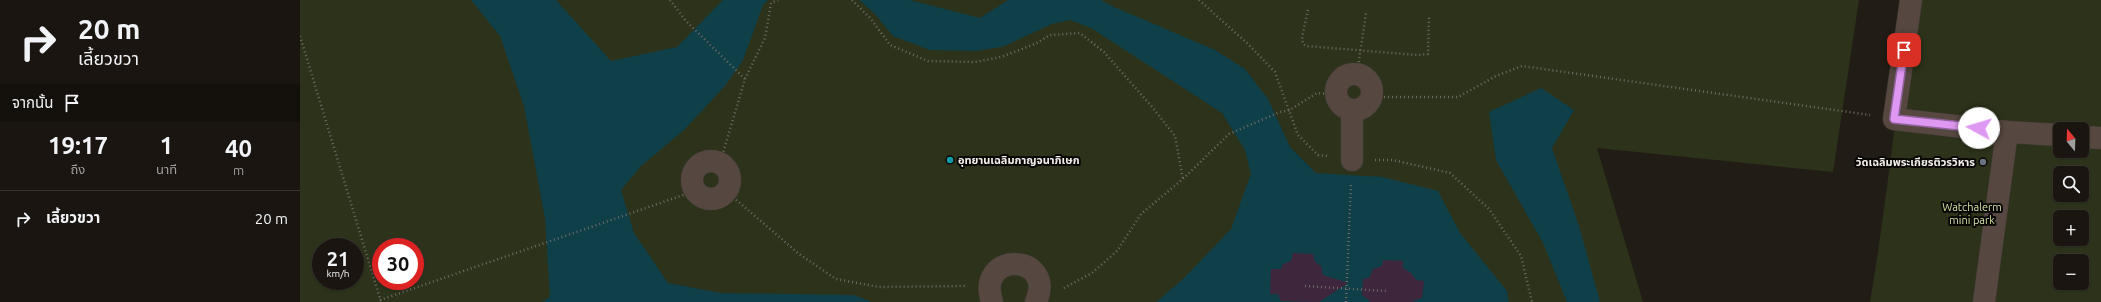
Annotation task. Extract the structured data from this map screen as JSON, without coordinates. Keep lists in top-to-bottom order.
{
  "parks": ["Watchalerm mini park"],
  "places": ["อุทยานเฉลิมกาญจนาภิเษก", "วัดเฉลิมพระเกียรติวรวิหาร"],
  "north": "top",
  "page": {
    "turn": ["20 m", "เลี้ยวขวา"],
    "then": "จากนั้น",
    "eta": [
      "19:17",
      "ถึง",
      "1",
      "นาที",
      "40",
      "m"
    ],
    "map_buttons": ["+", "−"],
    "list": [
      {
        "name": "เลี้ยวขวา",
        "value": "20 m"
      }
    ],
    "speed": "21 km/h",
    "limit": "30"
  }
}
